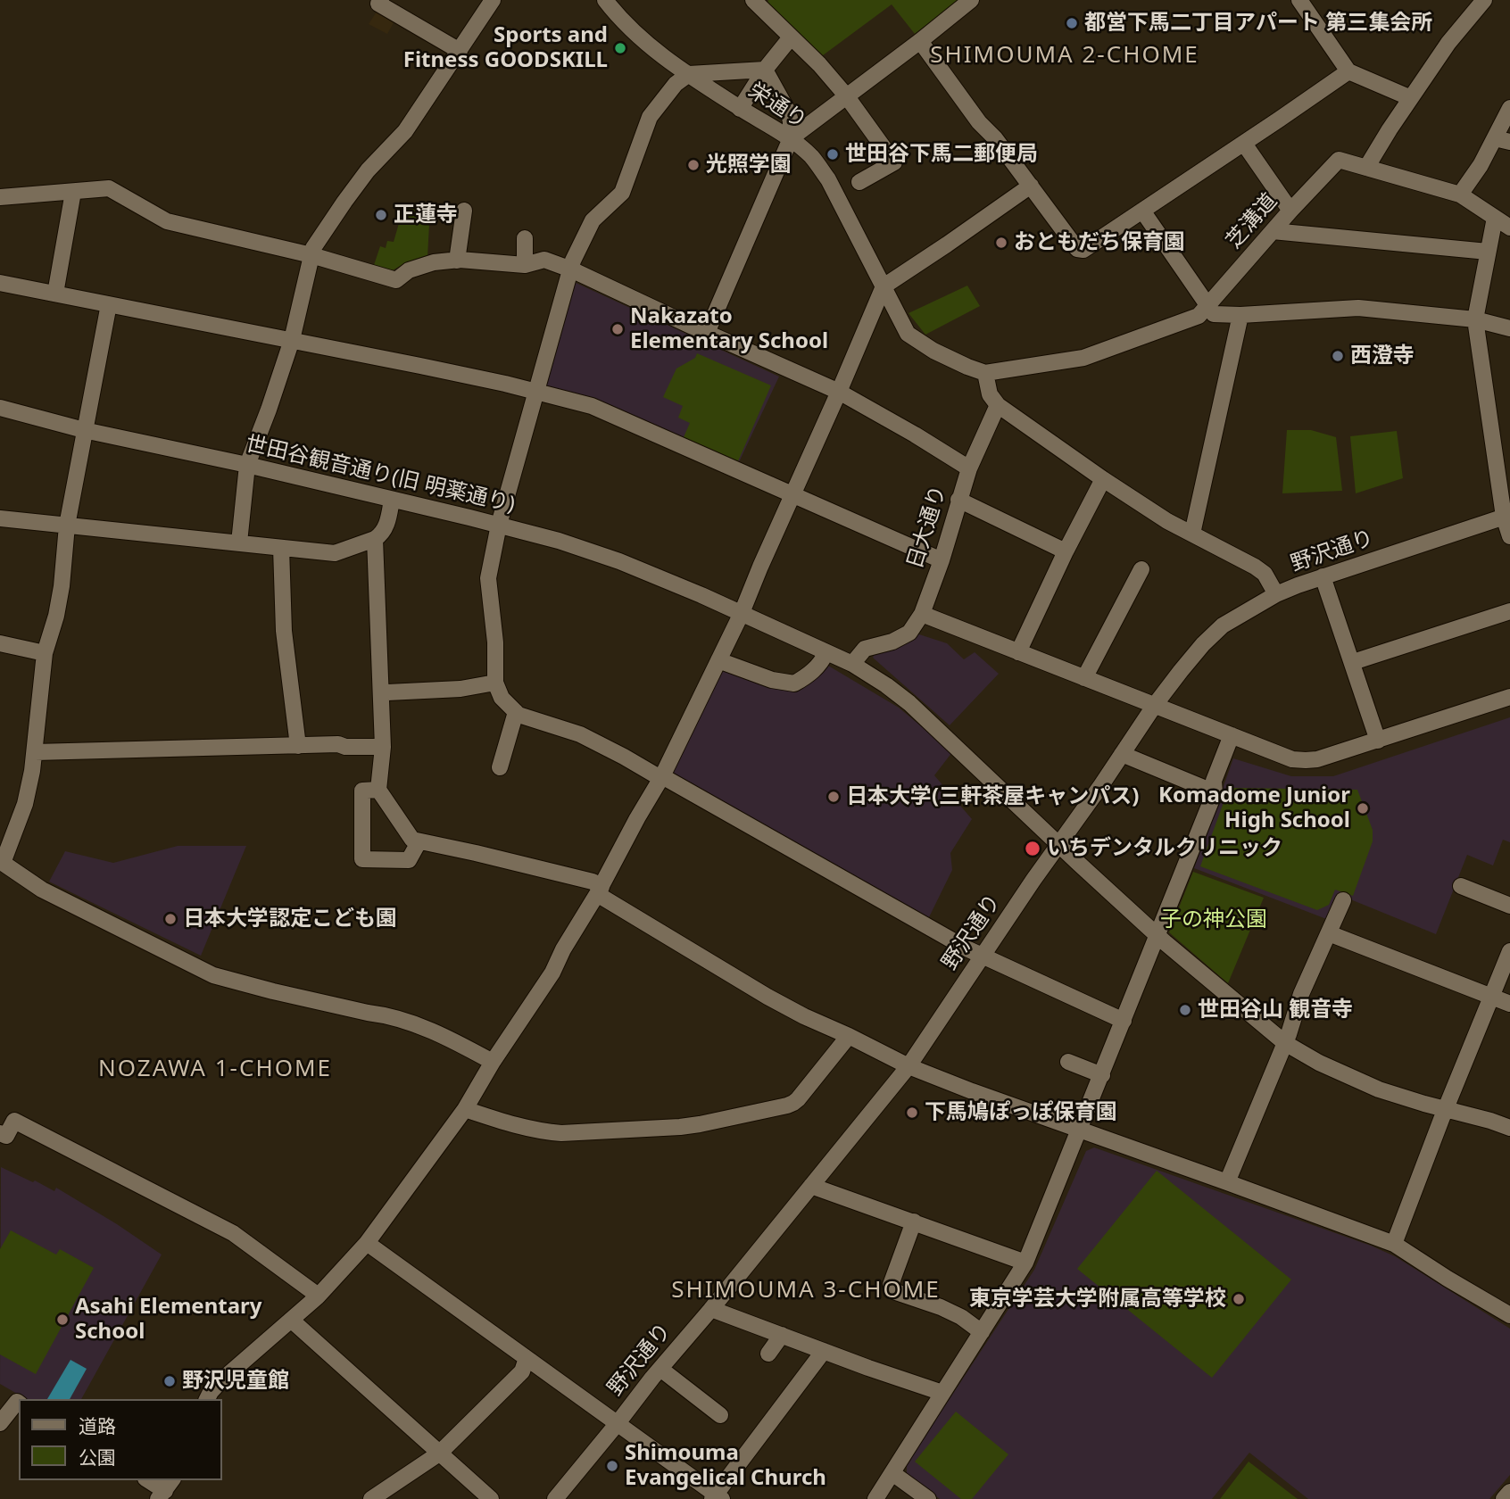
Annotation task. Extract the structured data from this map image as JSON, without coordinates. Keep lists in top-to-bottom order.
{
  "streets": {
    "street": [
      "栄通り",
      "芝溝道",
      "世田谷観音通り(旧 明薬通り)",
      "日大通り",
      "野沢通り"
    ]
  },
  "crossings": [
    ["栄通り", "芝溝道"],
    ["世田谷観音通り(旧 明薬通り)", "日大通り"],
    ["世田谷観音通り(旧 明薬通り)", "野沢通り"]
  ],
  "districts": ["SHIMOUMA 2-CHOME", "NOZAWA 1-CHOME", "SHIMOUMA 3-CHOME"],
  "parks": ["子の神公園"],
  "places": [
    "都営下馬二丁目アパート 第三集会所",
    "Sports and Fitness GOODSKILL",
    "世田谷下馬二郵便局",
    "光照学園",
    "正蓮寺",
    "おともだち保育園",
    "Nakazato Elementary School",
    "西澄寺",
    "日本大学(三軒茶屋キャンパス)",
    "Komadome Junior High School",
    "いちデンタルクリニック",
    "日本大学認定こども園",
    "世田谷山 観音寺",
    "下馬鳩ぽっぽ保育園",
    "東京学芸大学附属高等学校",
    "Asahi Elementary School",
    "野沢児童館",
    "Shimouma Evangelical Church"
  ],
  "legend": ["道路", "公園"]
}
